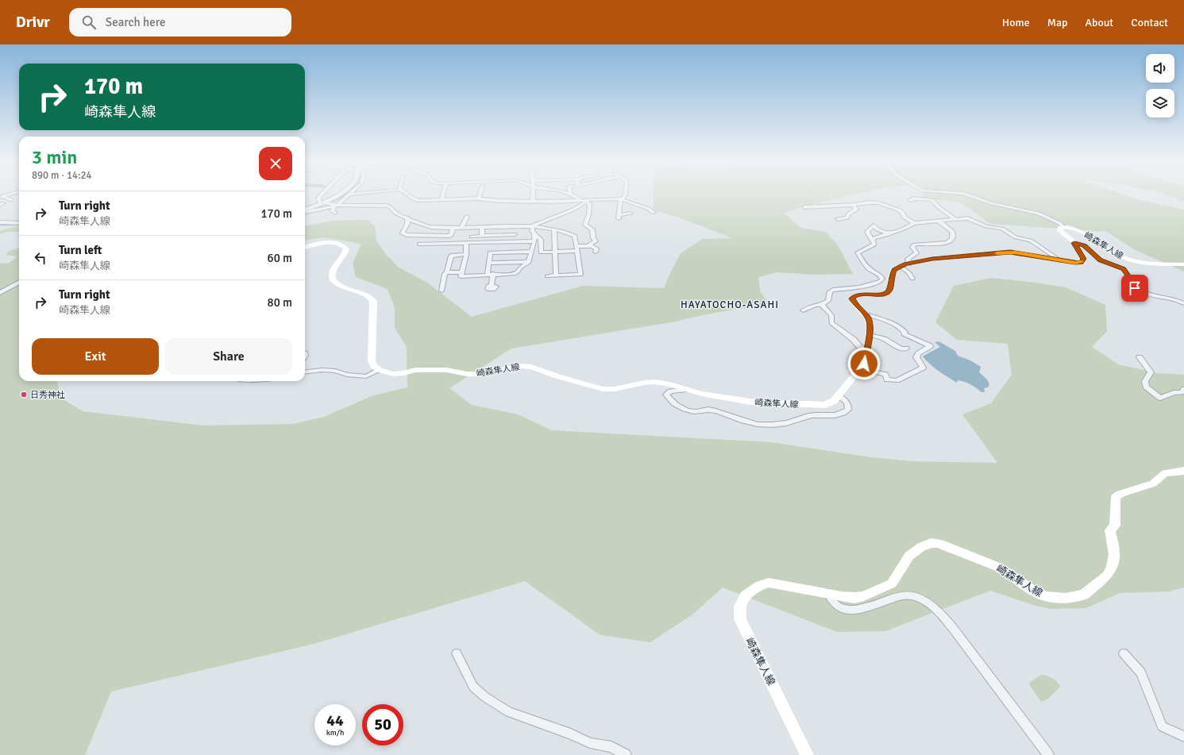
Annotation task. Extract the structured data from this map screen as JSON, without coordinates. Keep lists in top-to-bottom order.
{
  "streets": {
    "main road": ["崎森隼人線"]
  },
  "districts": ["HAYATOCHO-ASAHI"],
  "places": ["日秀神社"],
  "page": {
    "header": "Drivr",
    "search": "Search here",
    "nav": [
      "Home",
      "Map",
      "About",
      "Contact"
    ],
    "turn": ["170 m", "崎森隼人線"],
    "heading": ["3 min", "890 m · 14:24"],
    "list": [
      {
        "name": "Turn right",
        "note": "崎森隼人線",
        "value": "170 m"
      },
      {
        "name": "Turn left",
        "note": "崎森隼人線",
        "value": "60 m"
      },
      {
        "name": "Turn right",
        "note": "崎森隼人線",
        "value": "80 m"
      }
    ],
    "buttons": ["Exit", "Share"],
    "speed": "44 km/h",
    "limit": "50"
  }
}
